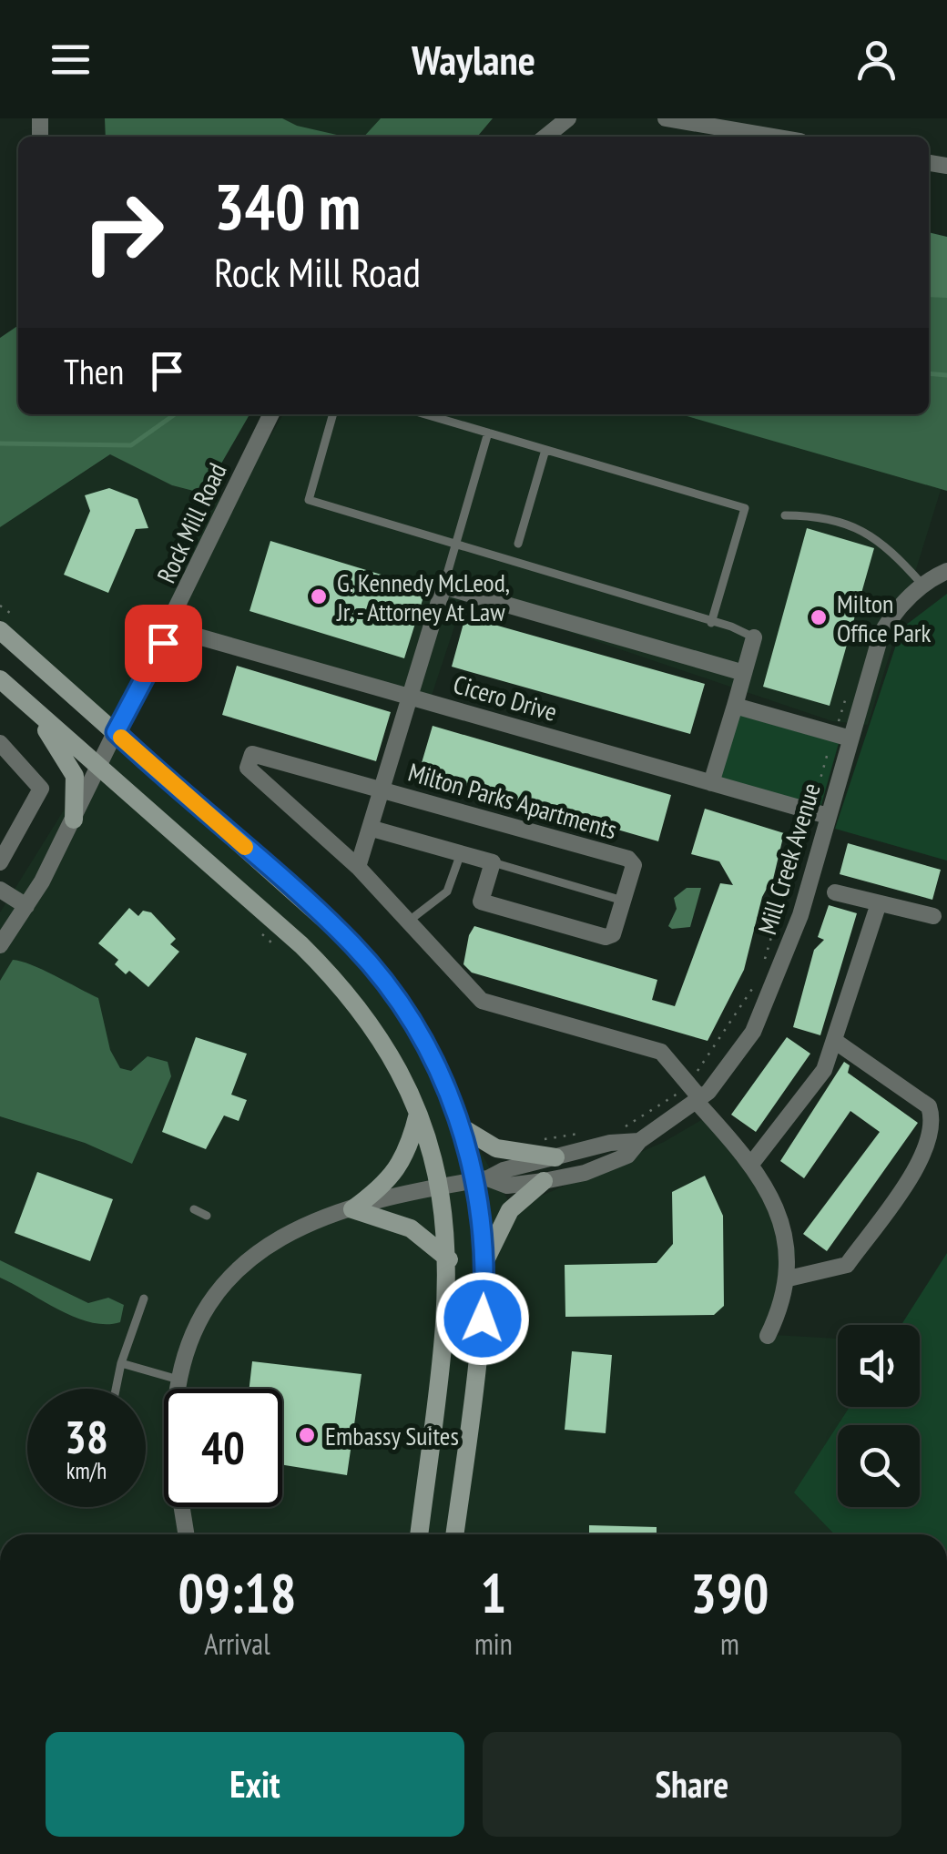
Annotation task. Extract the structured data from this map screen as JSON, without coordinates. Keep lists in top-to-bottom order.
{
  "streets": {
    "street": [
      "Rock Mill Road",
      "Cicero Drive",
      "Milton Parks Apartments",
      "Mill Creek Avenue"
    ]
  },
  "crossings": [
    ["Rock Mill Road", "Cicero Drive"],
    ["Cicero Drive", "Milton Parks Apartments"],
    ["Cicero Drive", "Mill Creek Avenue"],
    ["Milton Parks Apartments", "Mill Creek Avenue"]
  ],
  "places": ["G. Kennedy McLeod, Jr. - Attorney At Law", "Milton Office Park", "Embassy Suites"],
  "page": {
    "header": "Waylane",
    "turn": ["340 m", "Rock Mill Road"],
    "then": "Then",
    "speed": "38 km/h",
    "limit": "40",
    "eta": [
      "09:18",
      "Arrival",
      "1",
      "min",
      "390",
      "m"
    ],
    "buttons": ["Exit", "Share"]
  }
}
